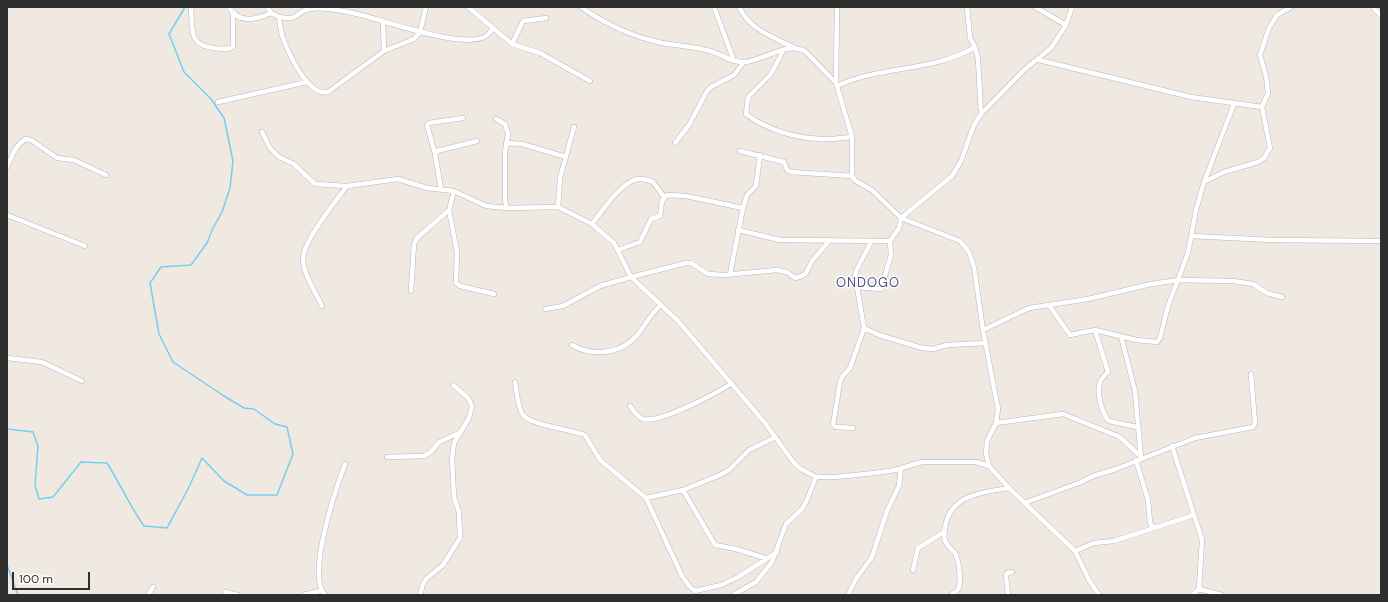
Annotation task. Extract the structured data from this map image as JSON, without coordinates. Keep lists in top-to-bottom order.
{
  "districts": ["ONDOGO"],
  "scale_bar": "100 m"
}
